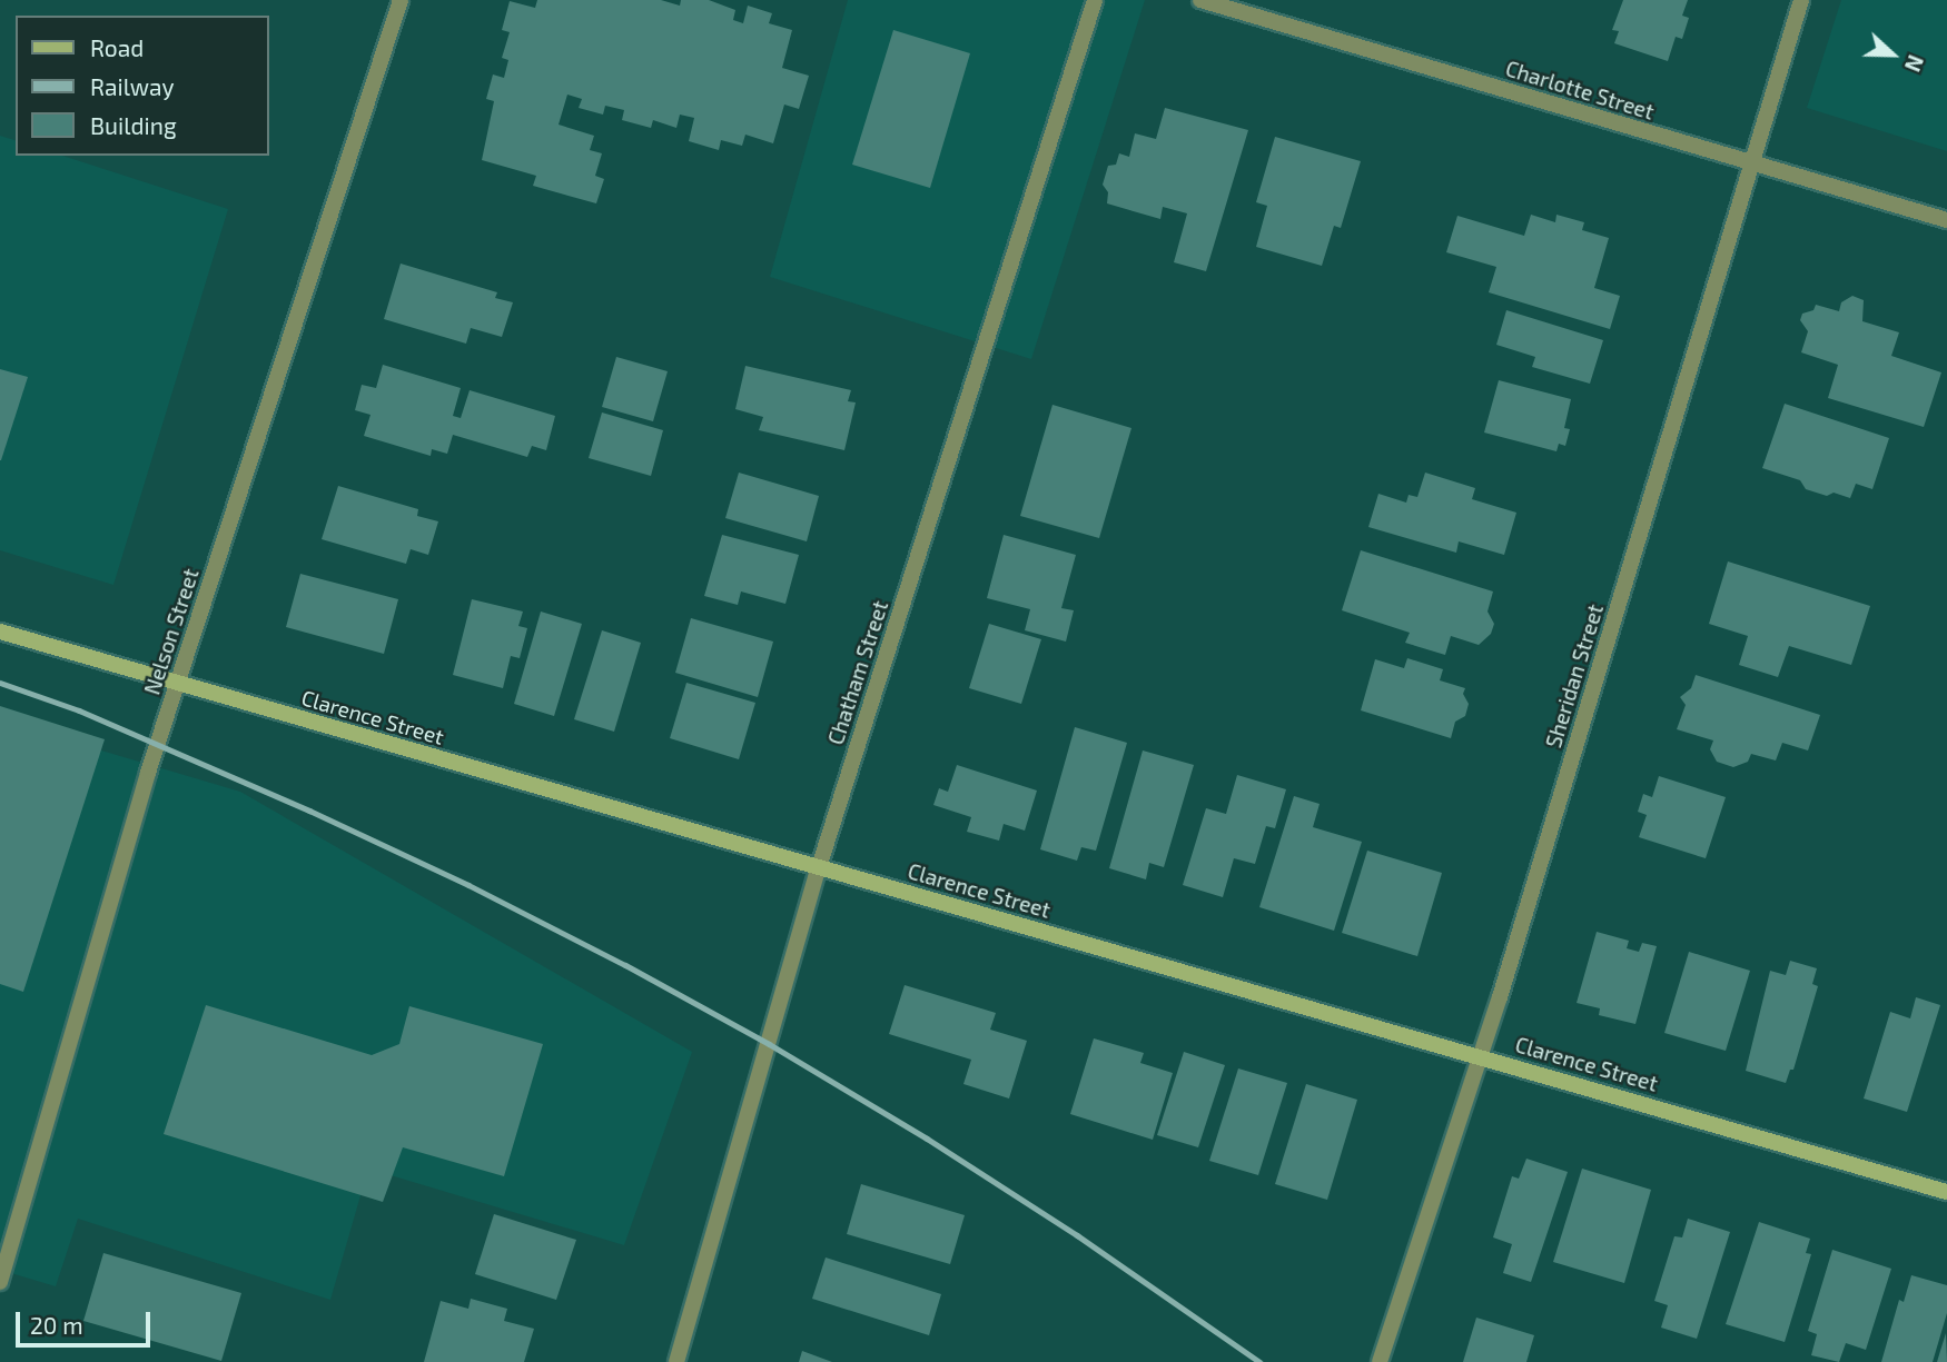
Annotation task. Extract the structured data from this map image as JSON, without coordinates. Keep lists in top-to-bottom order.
{
  "streets": {
    "main road": ["Clarence Street"],
    "street": [
      "Charlotte Street",
      "Nelson Street",
      "Chatham Street",
      "Sheridan Street"
    ]
  },
  "crossings": [
    ["Charlotte Street", "Sheridan Street"],
    ["Nelson Street", "Clarence Street"],
    ["Chatham Street", "Clarence Street"],
    ["Sheridan Street", "Clarence Street"]
  ],
  "legend": ["Road", "Railway", "Building"],
  "scale_bar": "20 m",
  "north": "right"
}
